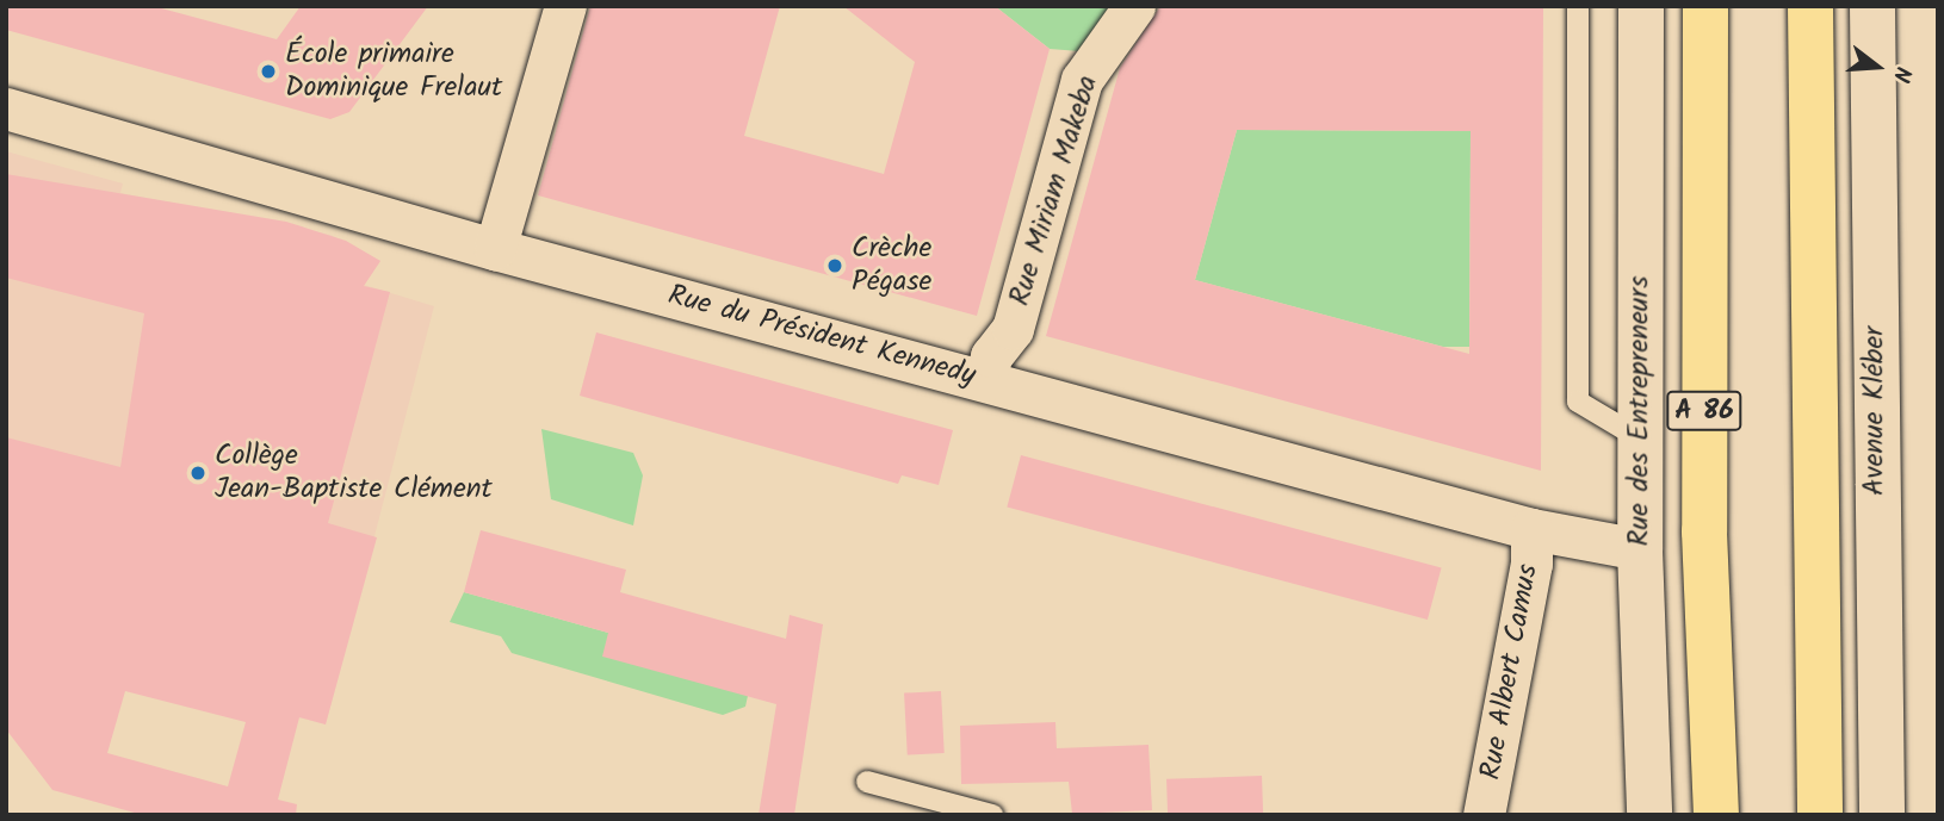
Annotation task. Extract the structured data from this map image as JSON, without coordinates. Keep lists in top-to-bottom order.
{
  "streets": {
    "highway": ["A 86"],
    "street": [
      "Rue Miriam Makeba",
      "Rue du Président Kennedy",
      "Rue des Entrepreneurs",
      "Avenue Kléber",
      "Rue Albert Camus"
    ]
  },
  "crossings": [
    ["Rue Miriam Makeba", "Rue du Président Kennedy"],
    ["Rue du Président Kennedy", "Rue des Entrepreneurs"],
    ["Rue du Président Kennedy", "Rue Albert Camus"]
  ],
  "places": ["École primaire Dominique Frelaut", "Crèche Pégase", "Collège Jean-Baptiste Clément"],
  "north": "right"
}
